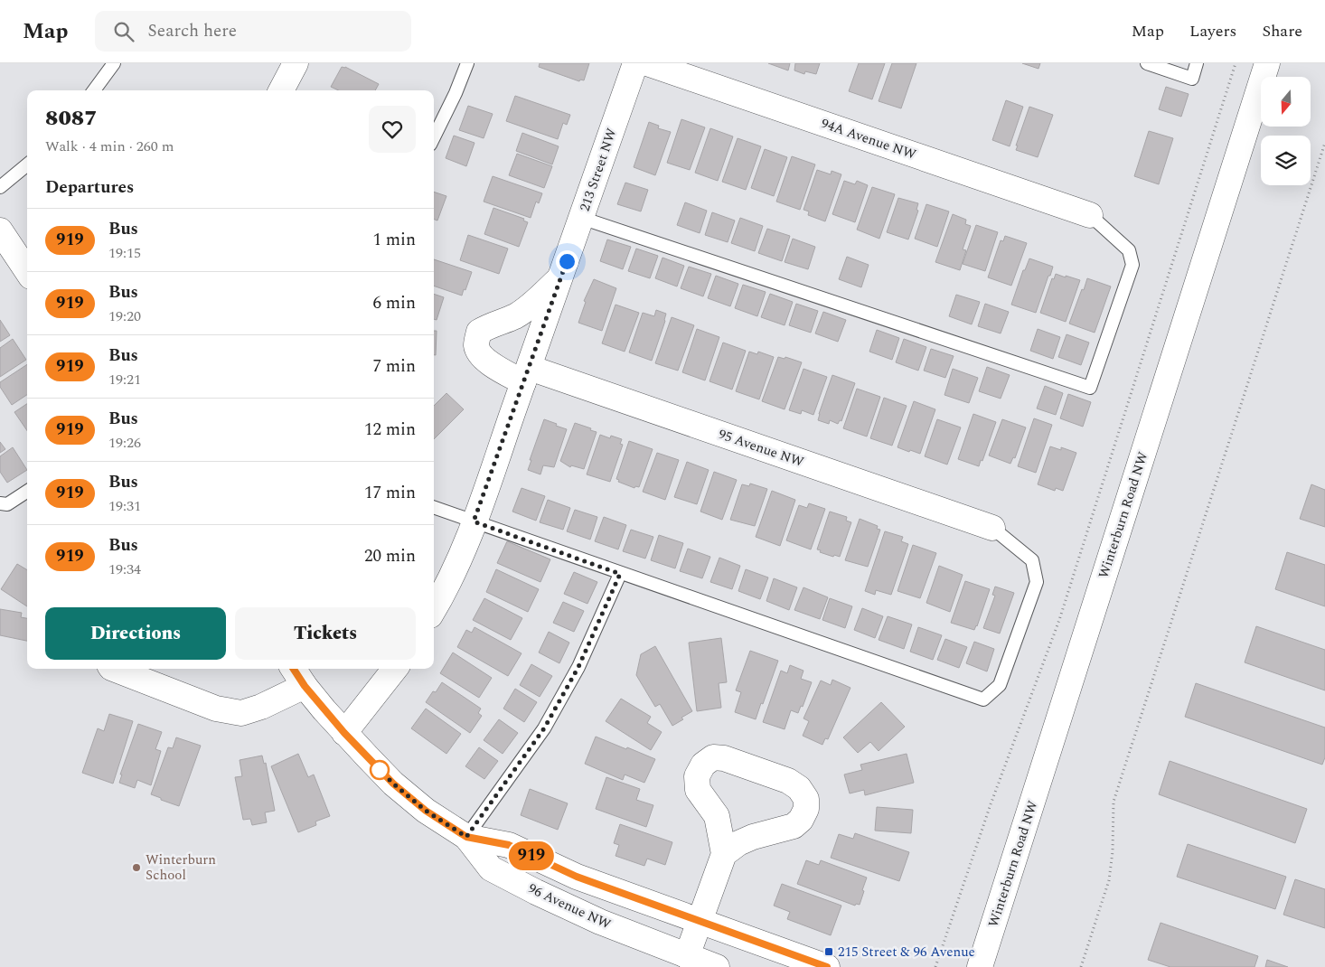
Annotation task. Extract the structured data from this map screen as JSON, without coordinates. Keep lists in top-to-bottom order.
{
  "streets": {
    "street": [
      "94A Avenue NW",
      "213 Street NW",
      "95 Avenue NW",
      "Winterburn Road NW",
      "96 Avenue NW"
    ]
  },
  "crossings": [
    ["213 Street NW", "95 Avenue NW"]
  ],
  "places": {
    "other": ["Winterburn School"],
    "transit": ["215 Street & 96 Avenue"]
  },
  "lines": ["bus line 919"],
  "north": "bottom",
  "page": {
    "header": "Map",
    "search": "Search here",
    "nav": ["Map", "Layers", "Share"],
    "on_map": "919",
    "heading": [
      ["8087", "Walk · 4 min · 260 m"],
      "Departures"
    ],
    "list": [
      {
        "mark": "919",
        "name": "Bus",
        "note": "19:15",
        "value": "1 min"
      },
      {
        "mark": "919",
        "name": "Bus",
        "note": "19:20",
        "value": "6 min"
      },
      {
        "mark": "919",
        "name": "Bus",
        "note": "19:21",
        "value": "7 min"
      },
      {
        "mark": "919",
        "name": "Bus",
        "note": "19:26",
        "value": "12 min"
      },
      {
        "mark": "919",
        "name": "Bus",
        "note": "19:31",
        "value": "17 min"
      },
      {
        "mark": "919",
        "name": "Bus",
        "note": "19:34",
        "value": "20 min"
      }
    ],
    "buttons": ["Directions", "Tickets"]
  }
}
